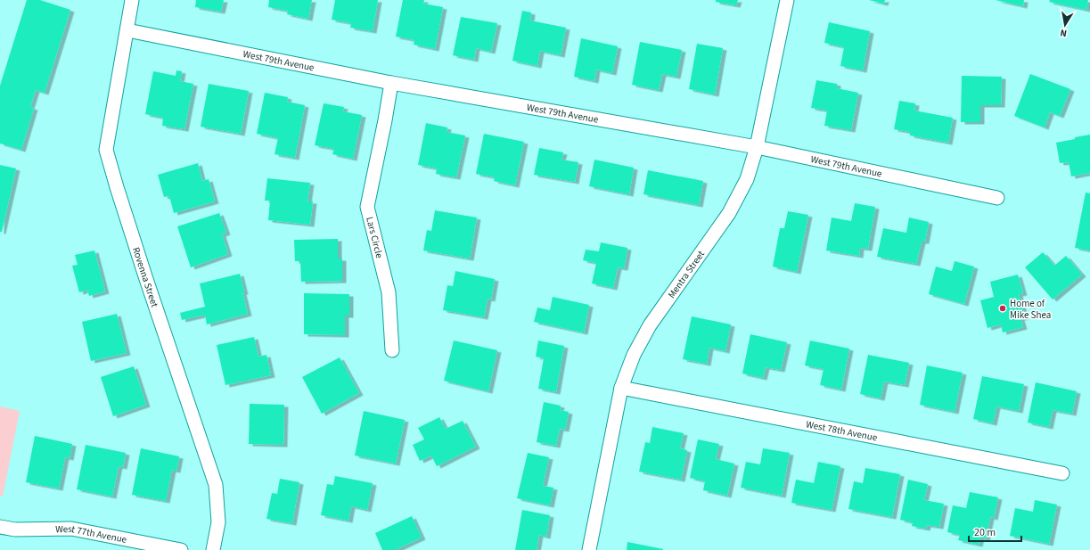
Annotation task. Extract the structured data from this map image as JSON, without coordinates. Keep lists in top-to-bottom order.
{
  "streets": {
    "street": [
      "West 79th Avenue",
      "Lars Circle",
      "Mentra Street",
      "Rovenna Street",
      "West 78th Avenue",
      "West 77th Avenue"
    ]
  },
  "crossings": [
    ["West 79th Avenue", "Lars Circle"],
    ["West 79th Avenue", "Mentra Street"],
    ["West 79th Avenue", "Rovenna Street"],
    ["Mentra Street", "West 78th Avenue"]
  ],
  "places": ["Home of Mike Shea"],
  "scale_bar": "20 m",
  "north": "bottom"
}
